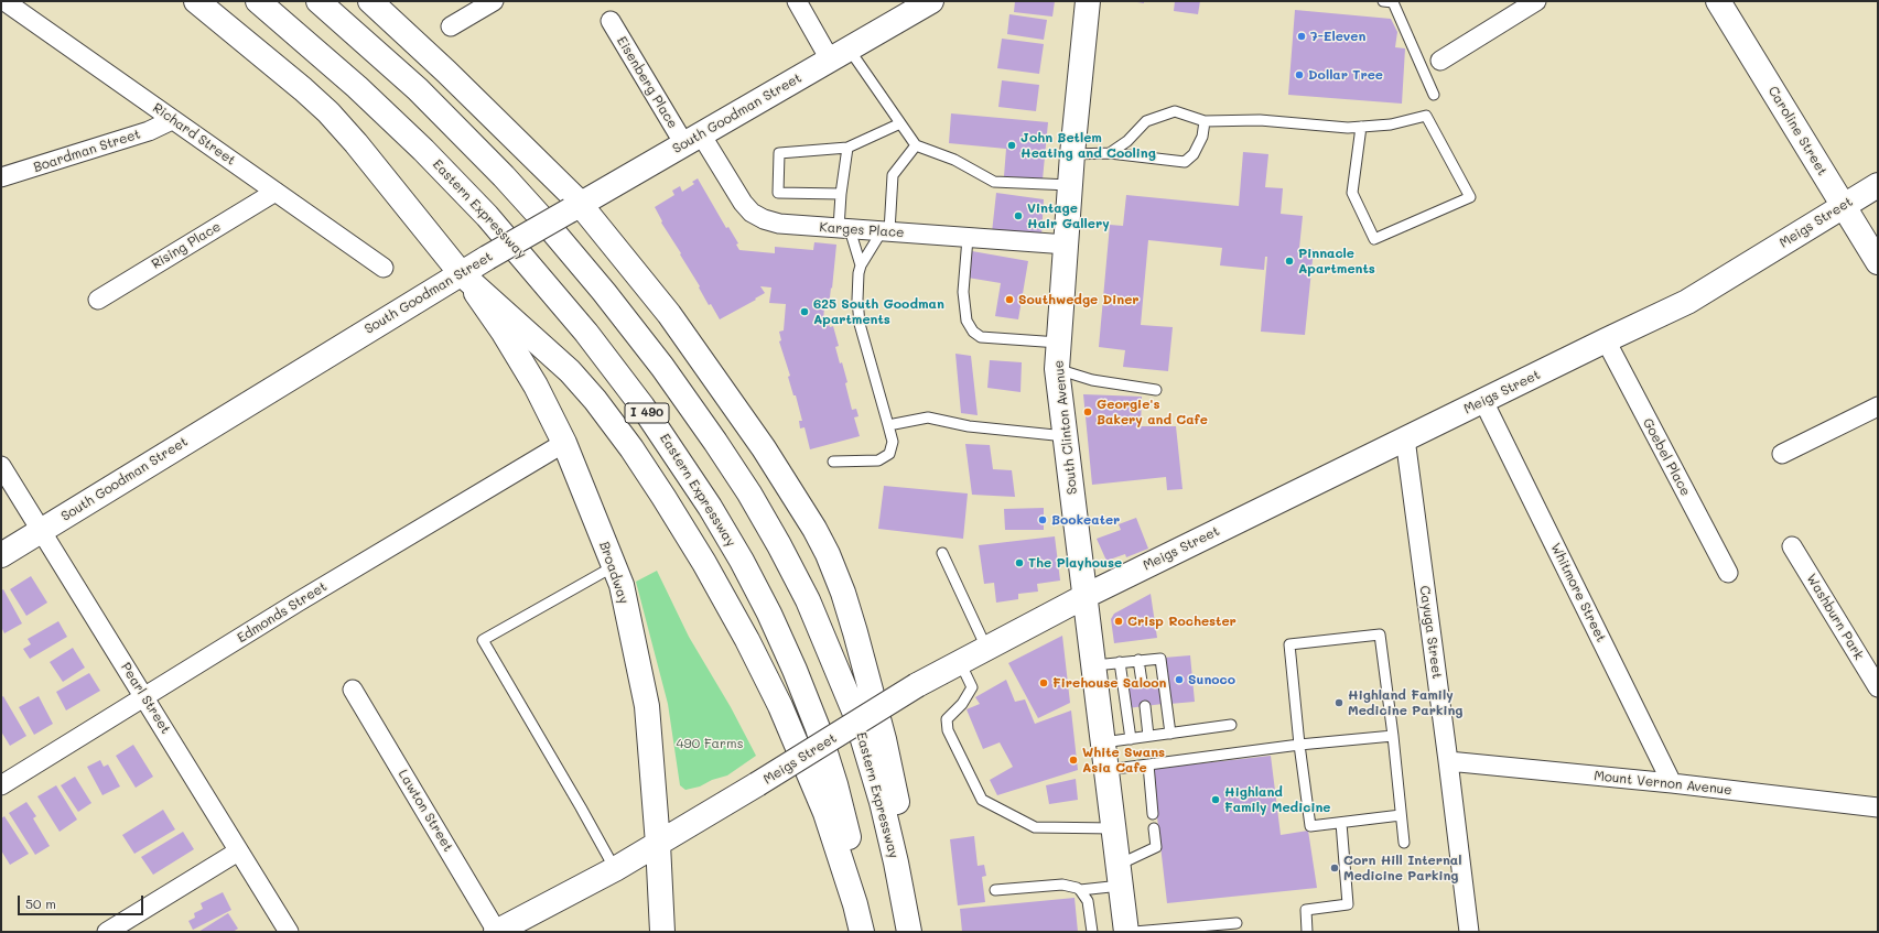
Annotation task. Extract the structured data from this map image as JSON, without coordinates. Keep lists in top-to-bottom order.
{
  "streets": {
    "main road": [
      "South Goodman Street",
      "Caroline Street",
      "Eastern Expressway",
      "Meigs Street",
      "I 490",
      "South Clinton Avenue",
      "Broadway"
    ],
    "street": [
      "Eisenberg Place",
      "Richard Street",
      "Boardman Street",
      "Karges Place",
      "Rising Place",
      "Goebel Place",
      "Whitmore Street",
      "Edmonds Street",
      "Washburn Park",
      "Cayuga Street",
      "Pearl Street",
      "Mount Vernon Avenue",
      "Lawton Street"
    ]
  },
  "crossings": [
    ["Eisenberg Place", "South Goodman Street"],
    ["Eisenberg Place", "Karges Place"],
    ["South Goodman Street", "Karges Place"],
    ["South Goodman Street", "Broadway"],
    ["South Goodman Street", "Pearl Street"],
    ["Caroline Street", "Meigs Street"],
    ["Richard Street", "Boardman Street"],
    ["Richard Street", "Rising Place"],
    ["Meigs Street", "South Clinton Avenue"],
    ["Meigs Street", "Goebel Place"],
    ["Meigs Street", "Broadway"],
    ["Meigs Street", "Whitmore Street"],
    ["Meigs Street", "Cayuga Street"],
    ["Meigs Street", "Lawton Street"],
    ["Karges Place", "South Clinton Avenue"],
    ["Broadway", "Edmonds Street"],
    ["Whitmore Street", "Mount Vernon Avenue"],
    ["Edmonds Street", "Pearl Street"],
    ["Cayuga Street", "Mount Vernon Avenue"]
  ],
  "parks": ["490 Farms"],
  "places": [
    "7-Eleven",
    "Dollar Tree",
    "John Betlem Heating and Cooling",
    "Vintage Hair Gallery",
    "Pinnacle Apartments",
    "Southwedge Diner",
    "625 South Goodman Apartments",
    "Georgie's Bakery and Cafe",
    "Bookeater",
    "The Playhouse",
    "Crisp Rochester",
    "Sunoco",
    "Firehouse Saloon",
    "Highland Family Medicine Parking",
    "White Swans Asia Cafe",
    "Highland Family Medicine",
    "Corn Hill Internal Medicine Parking"
  ],
  "scale_bar": "50 m"
}
